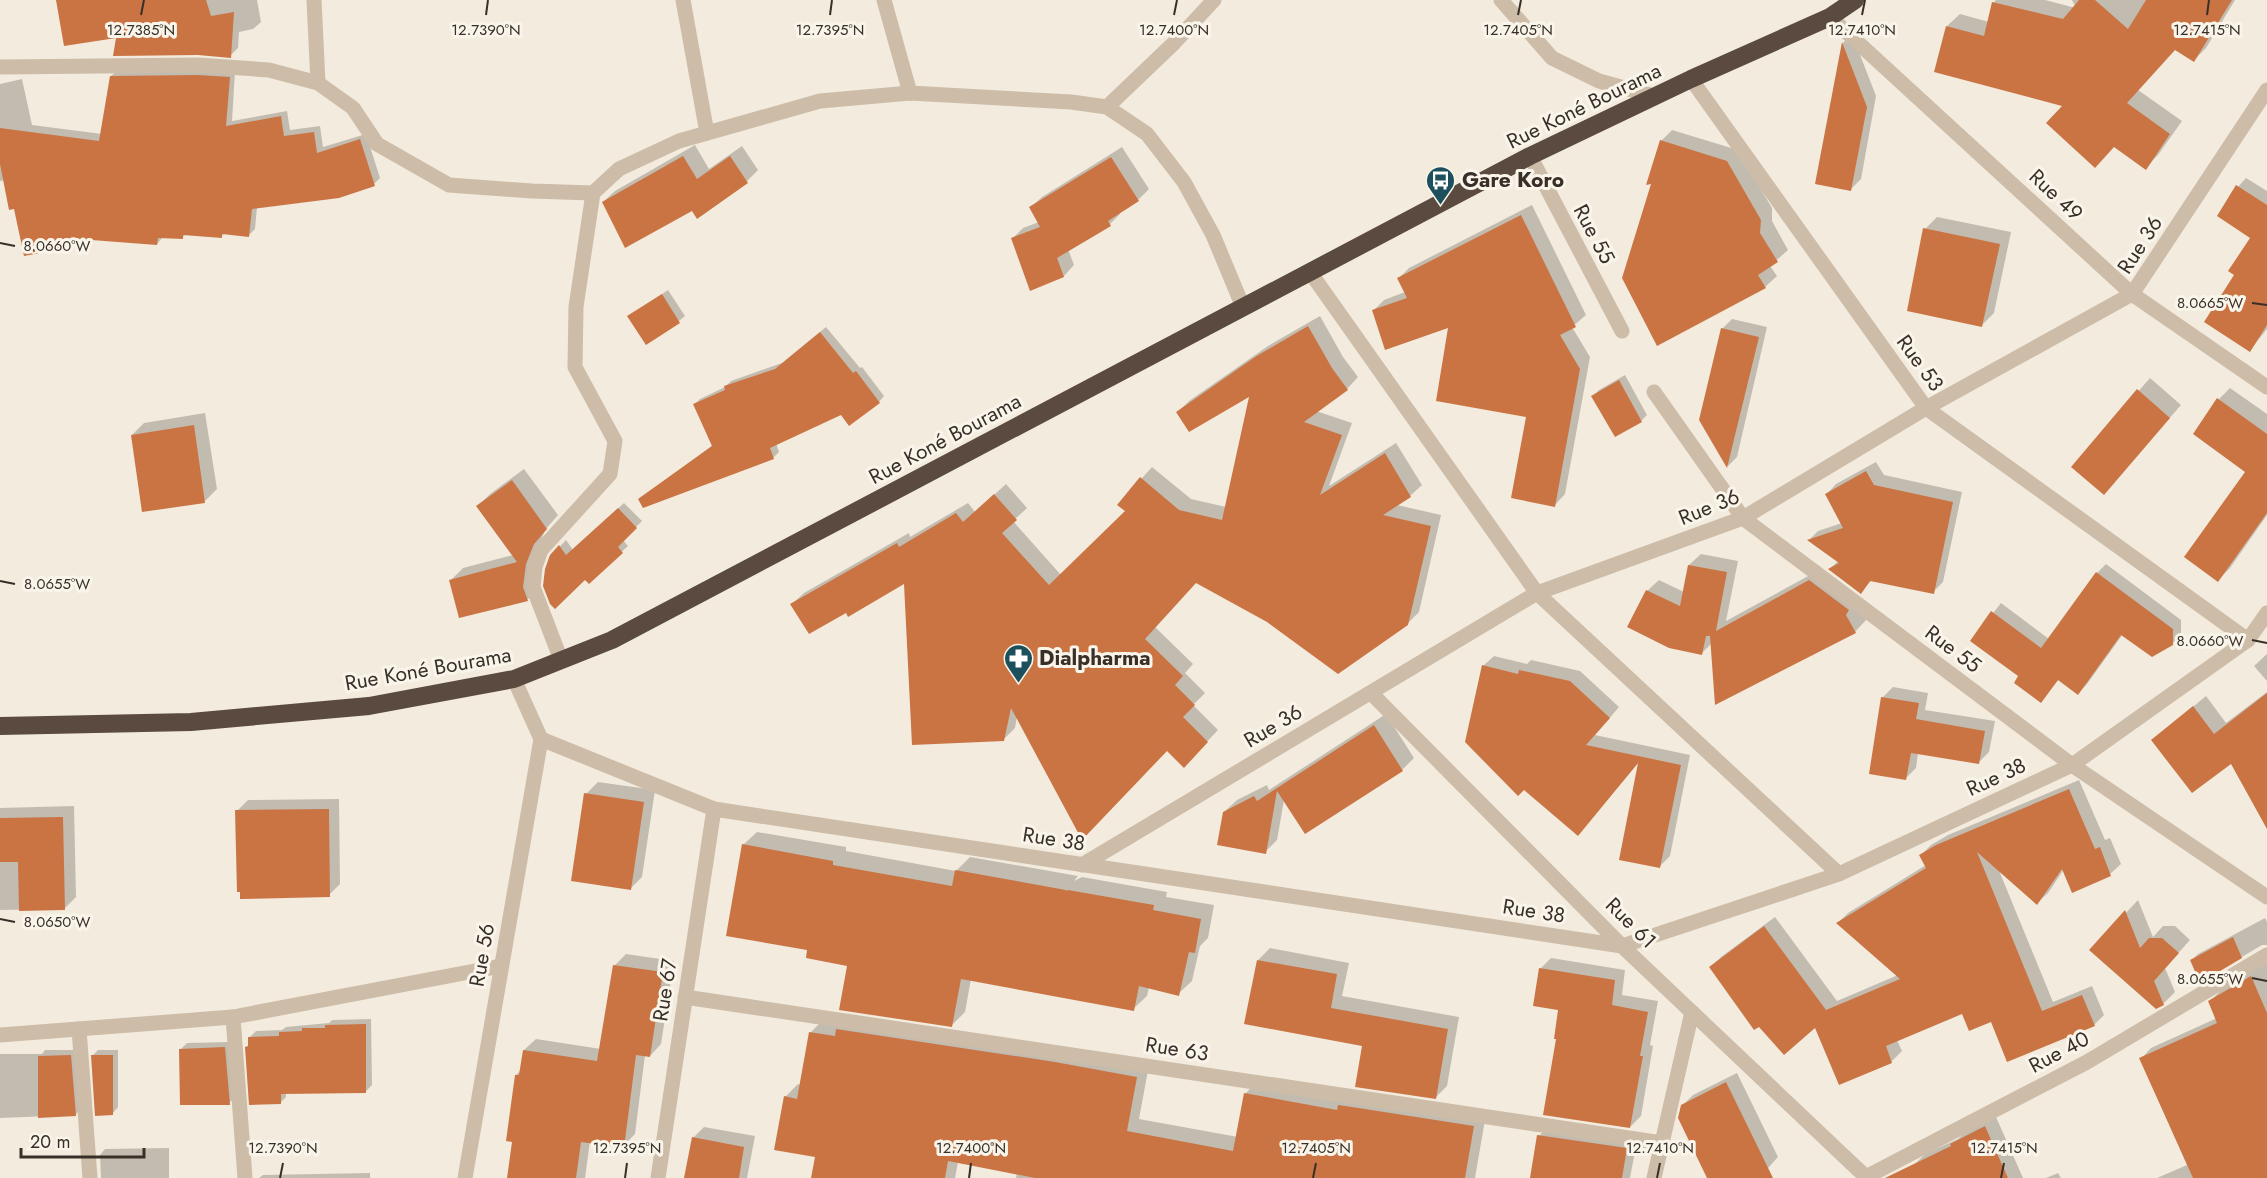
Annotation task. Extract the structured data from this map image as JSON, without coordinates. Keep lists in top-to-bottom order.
{
  "streets": {
    "highway": ["Rue Koné Bourama"],
    "street": [
      "Rue 49",
      "Rue 55",
      "Rue 36",
      "Rue 53",
      "Rue 38",
      "Rue 61",
      "Rue 56",
      "Rue 67",
      "Rue 63",
      "Rue 40"
    ]
  },
  "crossings": [
    ["Rue Koné Bourama", "Rue 49"],
    ["Rue Koné Bourama", "Rue 55"],
    ["Rue Koné Bourama", "Rue 53"],
    ["Rue 49", "Rue 36"],
    ["Rue 55", "Rue 36"],
    ["Rue 55", "Rue 38"],
    ["Rue 36", "Rue 53"],
    ["Rue 36", "Rue 38"],
    ["Rue 36", "Rue 61"],
    ["Rue 53", "Rue 38"],
    ["Rue 38", "Rue 61"],
    ["Rue 38", "Rue 56"],
    ["Rue 38", "Rue 67"],
    ["Rue 61", "Rue 40"],
    ["Rue 67", "Rue 63"]
  ],
  "places": {
    "bus stop": ["Gare Koro"],
    "pharmacy": ["Dialpharma"]
  },
  "scale_bar": "20 m",
  "coordinates": [
    "12.7385°N",
    "12.7390°N",
    "12.7395°N",
    "12.7400°N",
    "12.7405°N",
    "12.7410°N",
    "12.7415°N",
    "8.0660°W",
    "8.0665°W",
    "8.0655°W",
    "8.0650°W"
  ]
}
